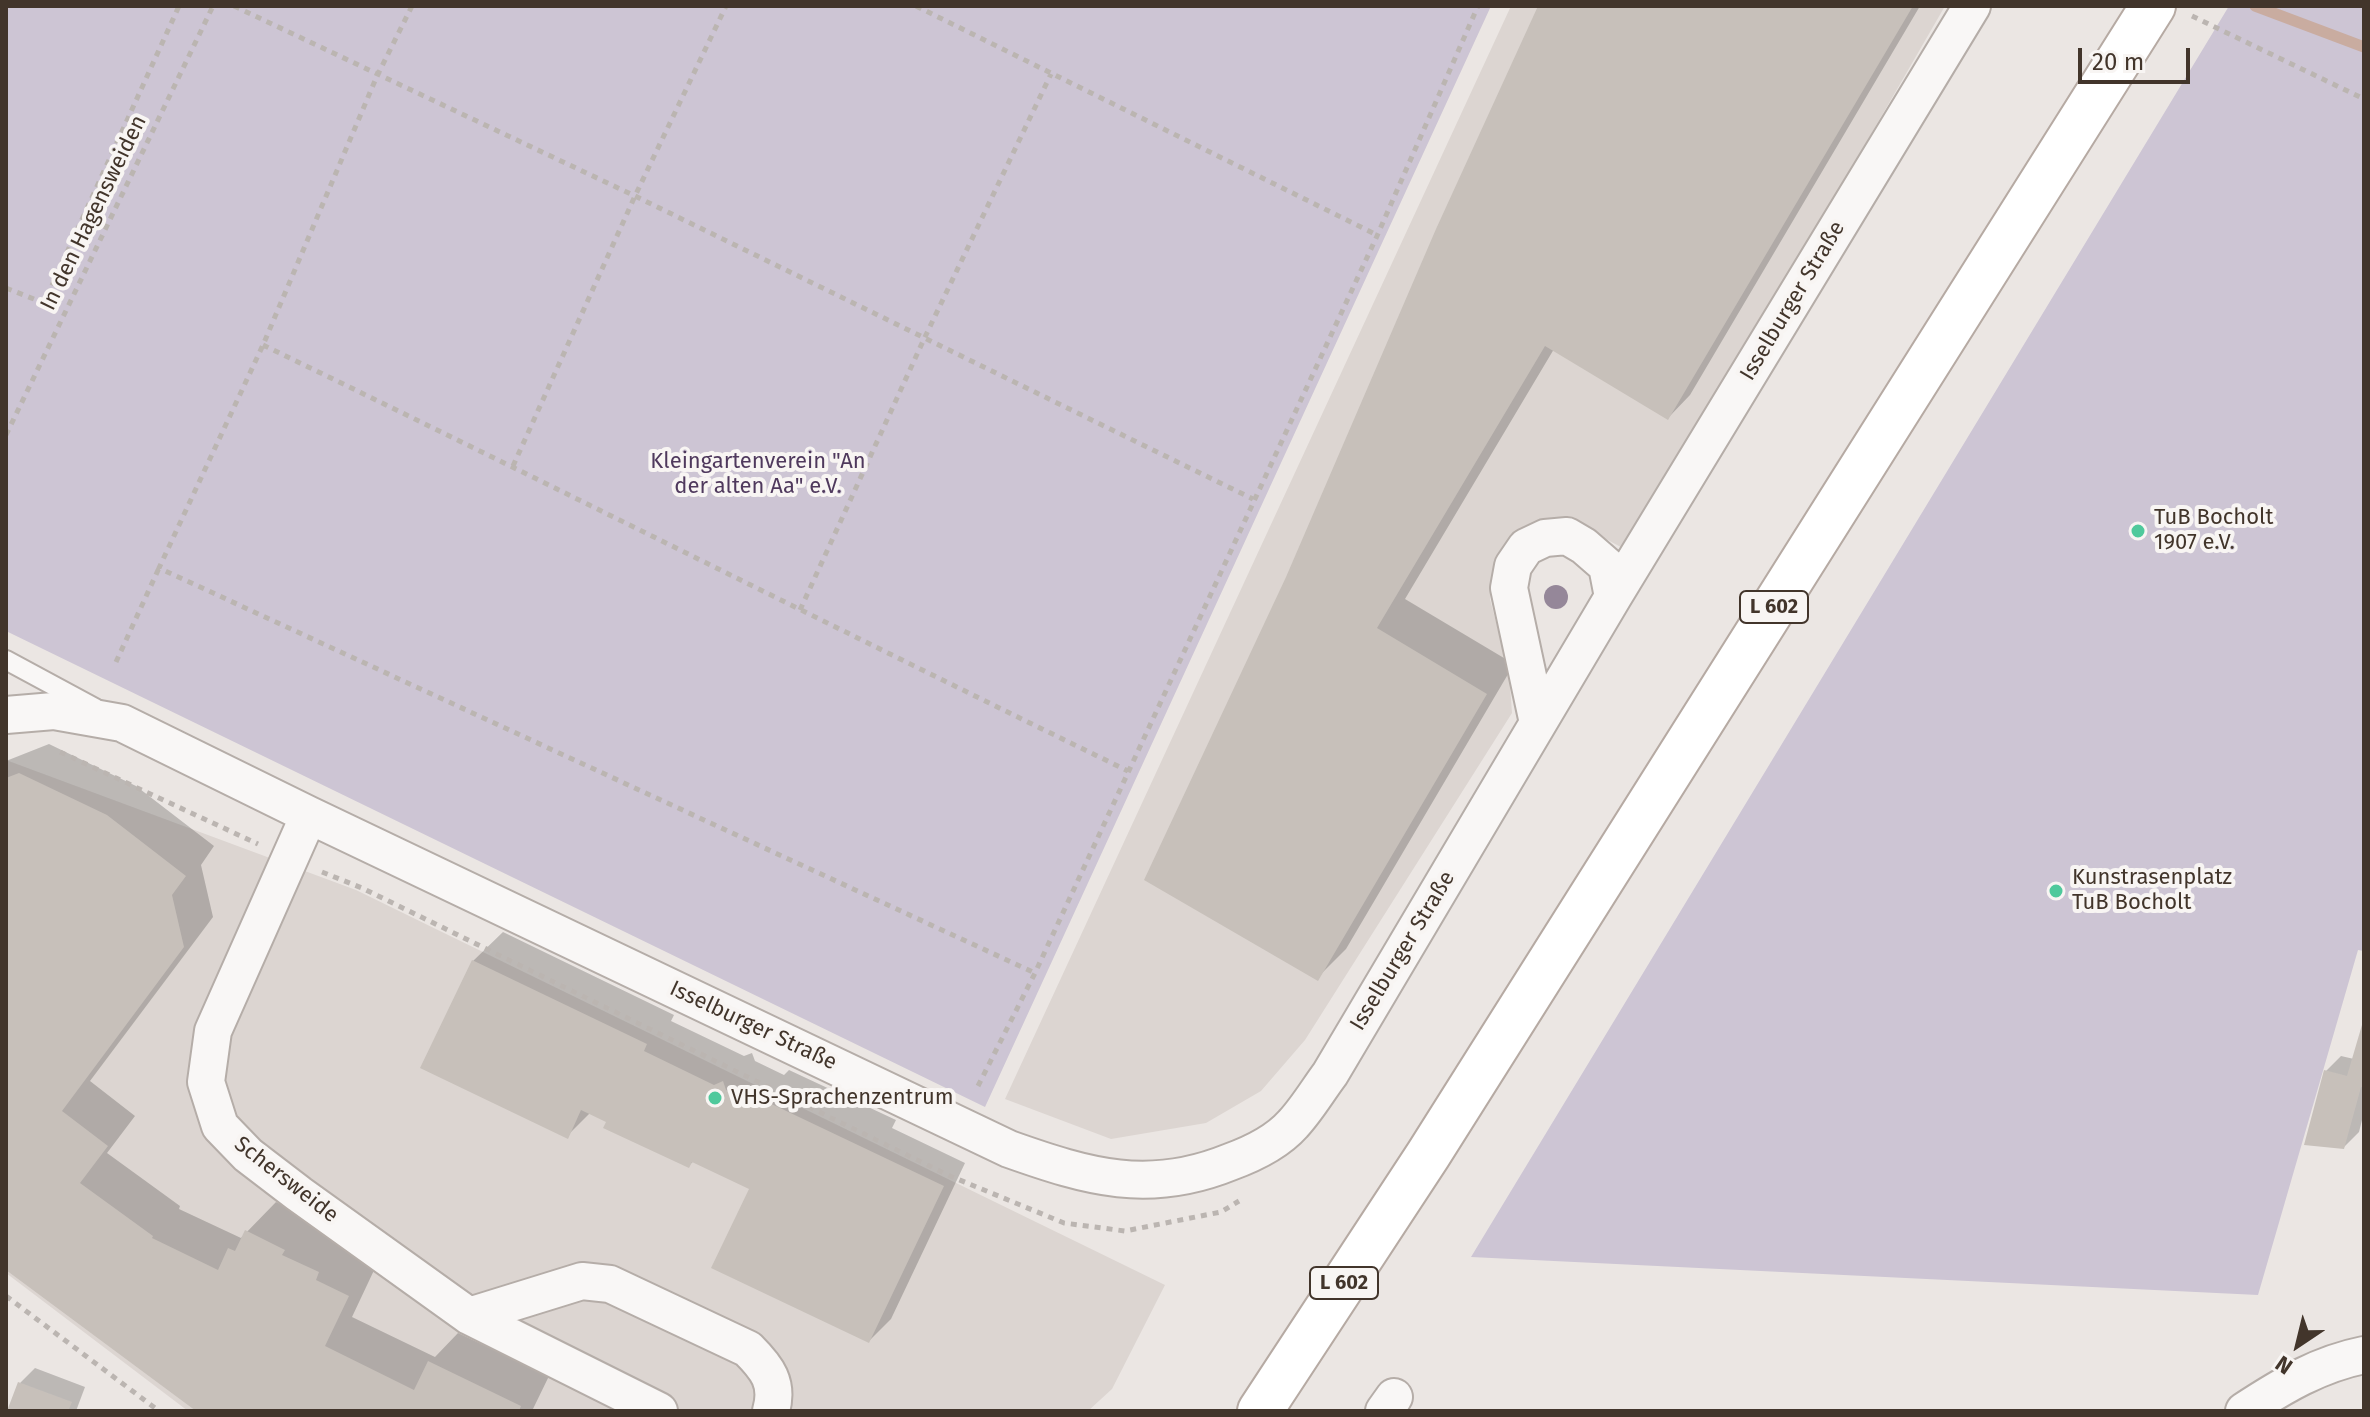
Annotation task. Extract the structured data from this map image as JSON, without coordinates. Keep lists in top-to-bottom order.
{
  "streets": {
    "main road": ["L 602"],
    "street": ["Isselburger Straße", "Schersweide"],
    "path": ["In den Hagensweiden"]
  },
  "crossings": [
    ["Isselburger Straße", "Schersweide"]
  ],
  "parks": ["Kleingartenverein \"An der alten Aa\" e.V."],
  "places": ["TuB Bocholt 1907 e.V.", "Kunstrasenplatz TuB Bocholt", "VHS-Sprachenzentrum"],
  "scale_bar": "20 m",
  "north": "bottom left"
}
